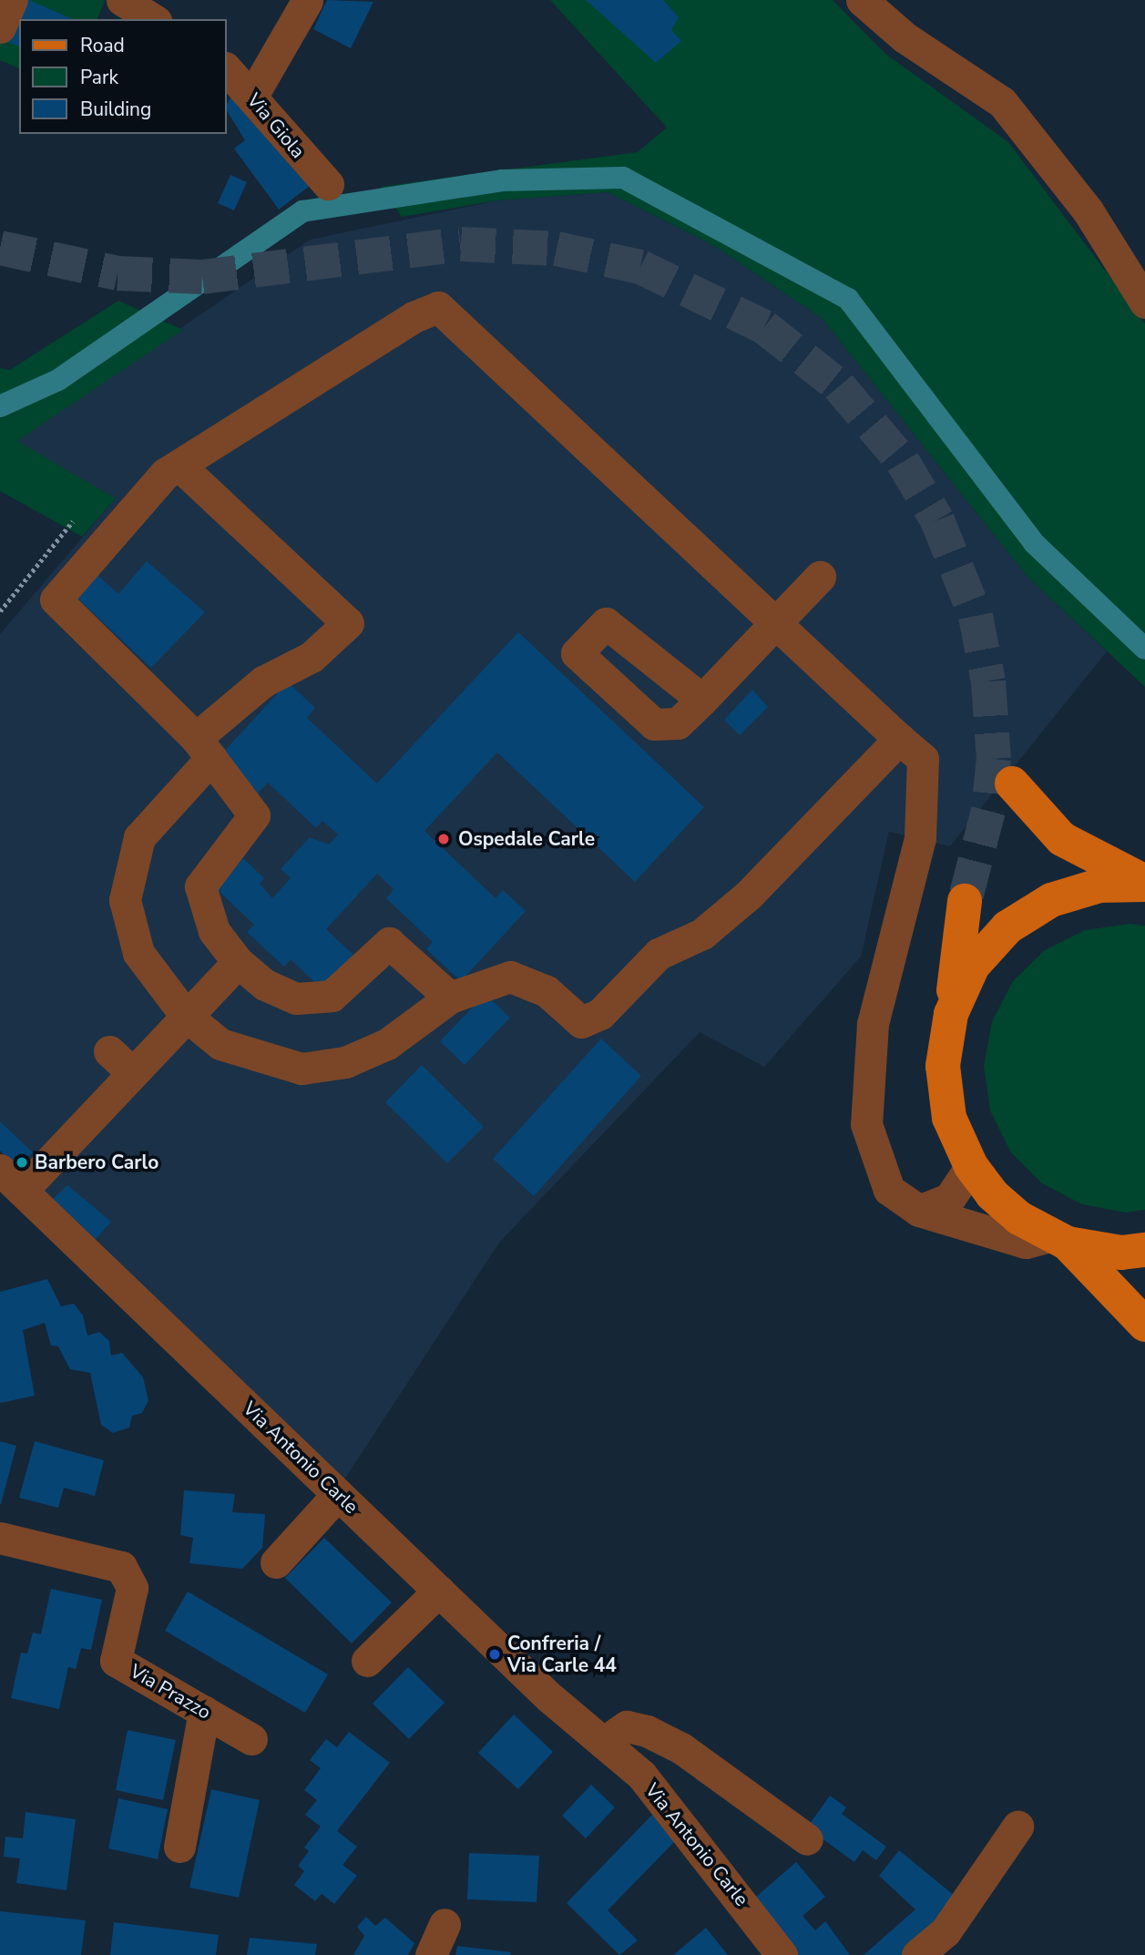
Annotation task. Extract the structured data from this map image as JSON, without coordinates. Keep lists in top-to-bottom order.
{
  "streets": {
    "street": ["Via Giola", "Via Antonio Carle", "Via Prazzo"]
  },
  "places": ["Ospedale Carle", "Barbero Carlo", "Confreria / Via Carle 44"],
  "legend": ["Road", "Park", "Building"]
}
